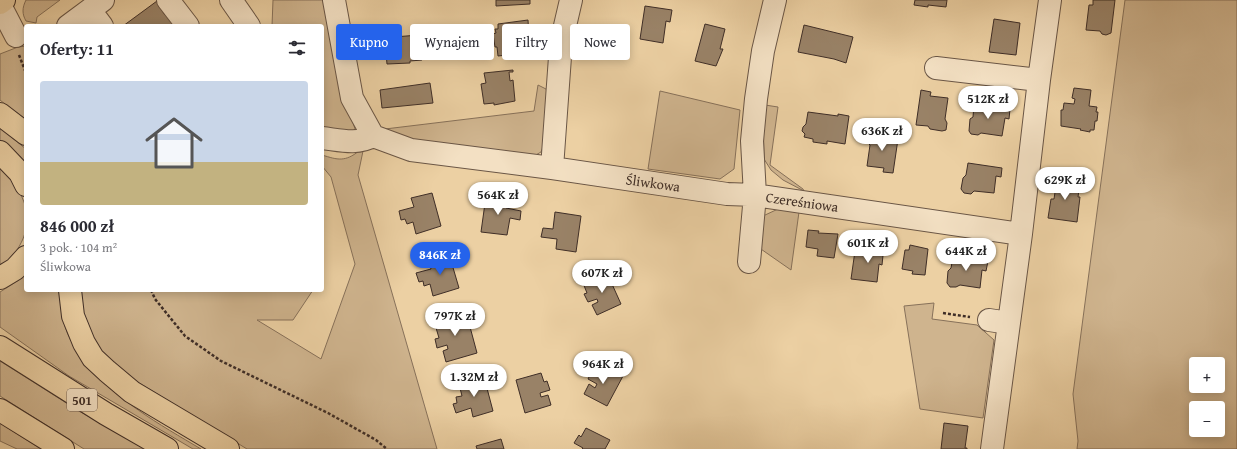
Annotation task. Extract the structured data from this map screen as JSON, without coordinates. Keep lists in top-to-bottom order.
{
  "streets": {
    "main road": ["501"],
    "street": ["Śliwkowa", "Czereśniowa"]
  },
  "crossings": [
    ["Śliwkowa", "Czereśniowa"]
  ],
  "page": {
    "chip": [
      "Kupno",
      "Wynajem",
      "Filtry",
      "Nowe"
    ],
    "heading": "Oferty: 11",
    "list": [
      {
        "name": "846 000 zł",
        "note": "3 pok. · 104 m² · Śliwkowa"
      }
    ],
    "price": [
      "512K zł",
      "636K zł",
      "629K zł",
      "564K zł",
      "601K zł",
      "644K zł",
      "846K zł",
      "607K zł",
      "797K zł",
      "964K zł",
      "1.32M zł"
    ],
    "map_buttons": ["+", "−"]
  }
}
